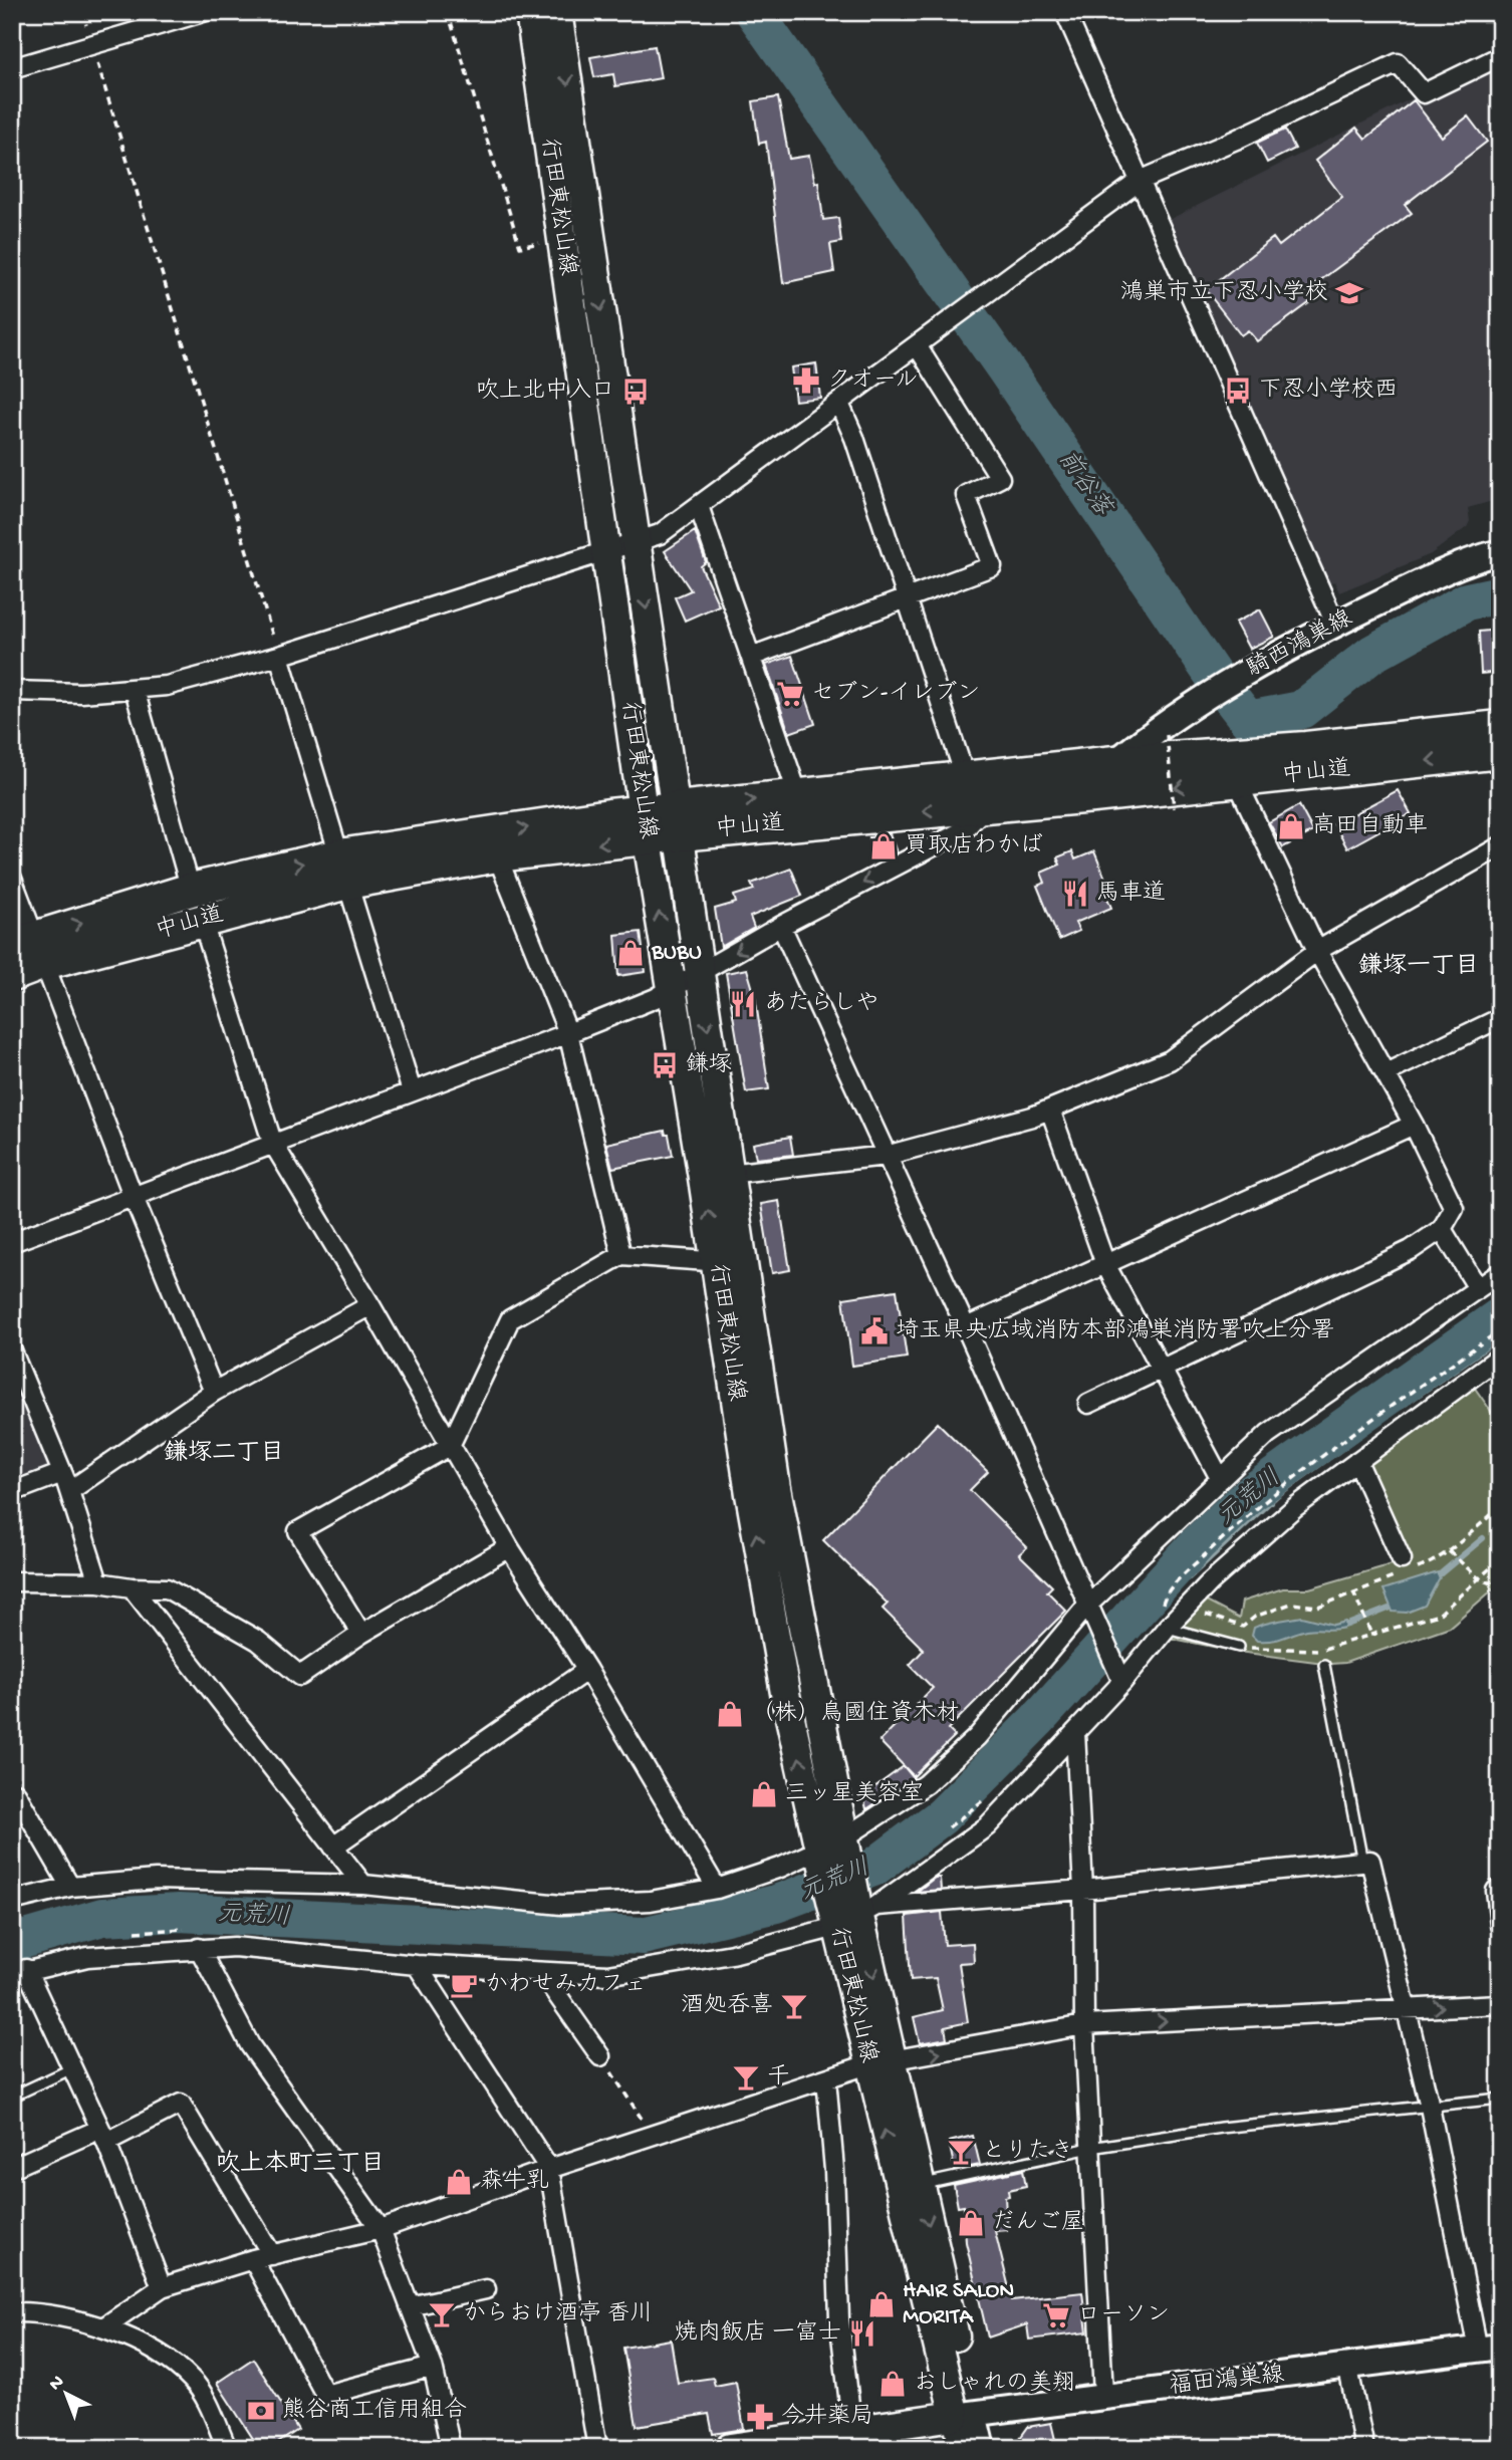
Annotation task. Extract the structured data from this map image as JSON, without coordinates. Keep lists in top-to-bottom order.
{
  "streets": {
    "highway": ["中山道"],
    "main road": ["行田東松山線", "騎西鴻巣線", "福田鴻巣線"]
  },
  "crossings": [
    ["行田東松山線", "中山道"],
    ["行田東松山線", "福田鴻巣線"],
    ["騎西鴻巣線", "中山道"]
  ],
  "districts": ["鎌塚一丁目", "鎌塚二丁目", "吹上本町三丁目"],
  "water": ["前谷落", "元荒川"],
  "places": {
    "school or university": ["鴻巣市立下忍小学校"],
    "pharmacy": ["クオール", "今井薬局"],
    "bus stop": ["下忍小学校西", "吹上北中入口", "鎌塚"],
    "supermarket": ["セブン-イレブン", "ローソン"],
    "shop": [
      "高田自動車",
      "買取店わかば",
      "BUBU",
      "（株）鳥國住資木材",
      "三ッ星美容室",
      "森牛乳",
      "だんご屋",
      "HAIR SALON MORITA",
      "おしゃれの美翔"
    ],
    "restaurant": ["馬車道", "あたらしや", "焼肉飯店 一富士"],
    "public building": ["埼玉県央広域消防本部鴻巣消防署吹上分署"],
    "cafe": ["かわせみカフェ"],
    "bar": [
      "酒処呑喜",
      "千",
      "とりたき",
      "からおけ酒亭 香川"
    ],
    "bank": ["熊谷商工信用組合"]
  },
  "north": "top left"
}
